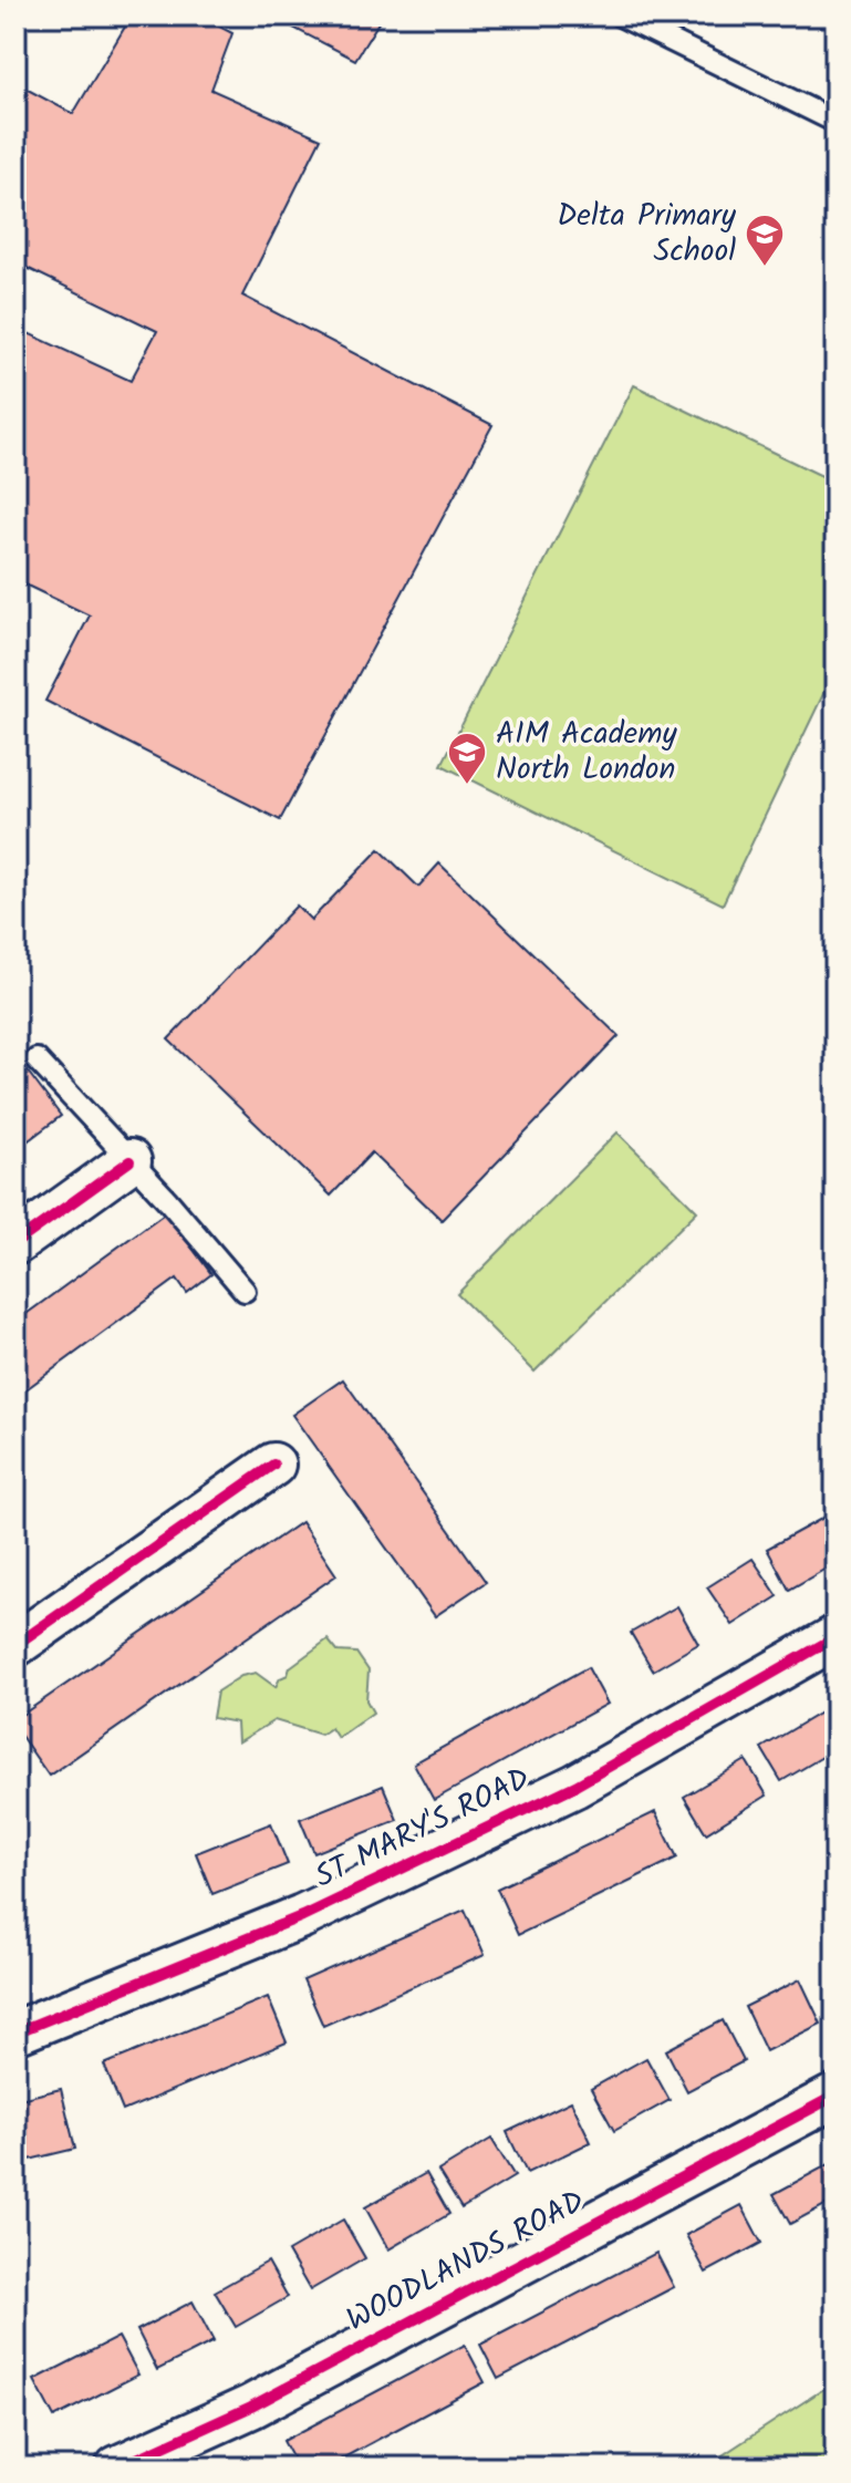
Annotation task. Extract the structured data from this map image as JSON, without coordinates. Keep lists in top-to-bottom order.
{
  "streets": {
    "street": ["ST MARY'S ROAD", "WOODLANDS ROAD"]
  },
  "places": {
    "school or university": ["Delta Primary School", "AIM Academy North London"]
  }
}
